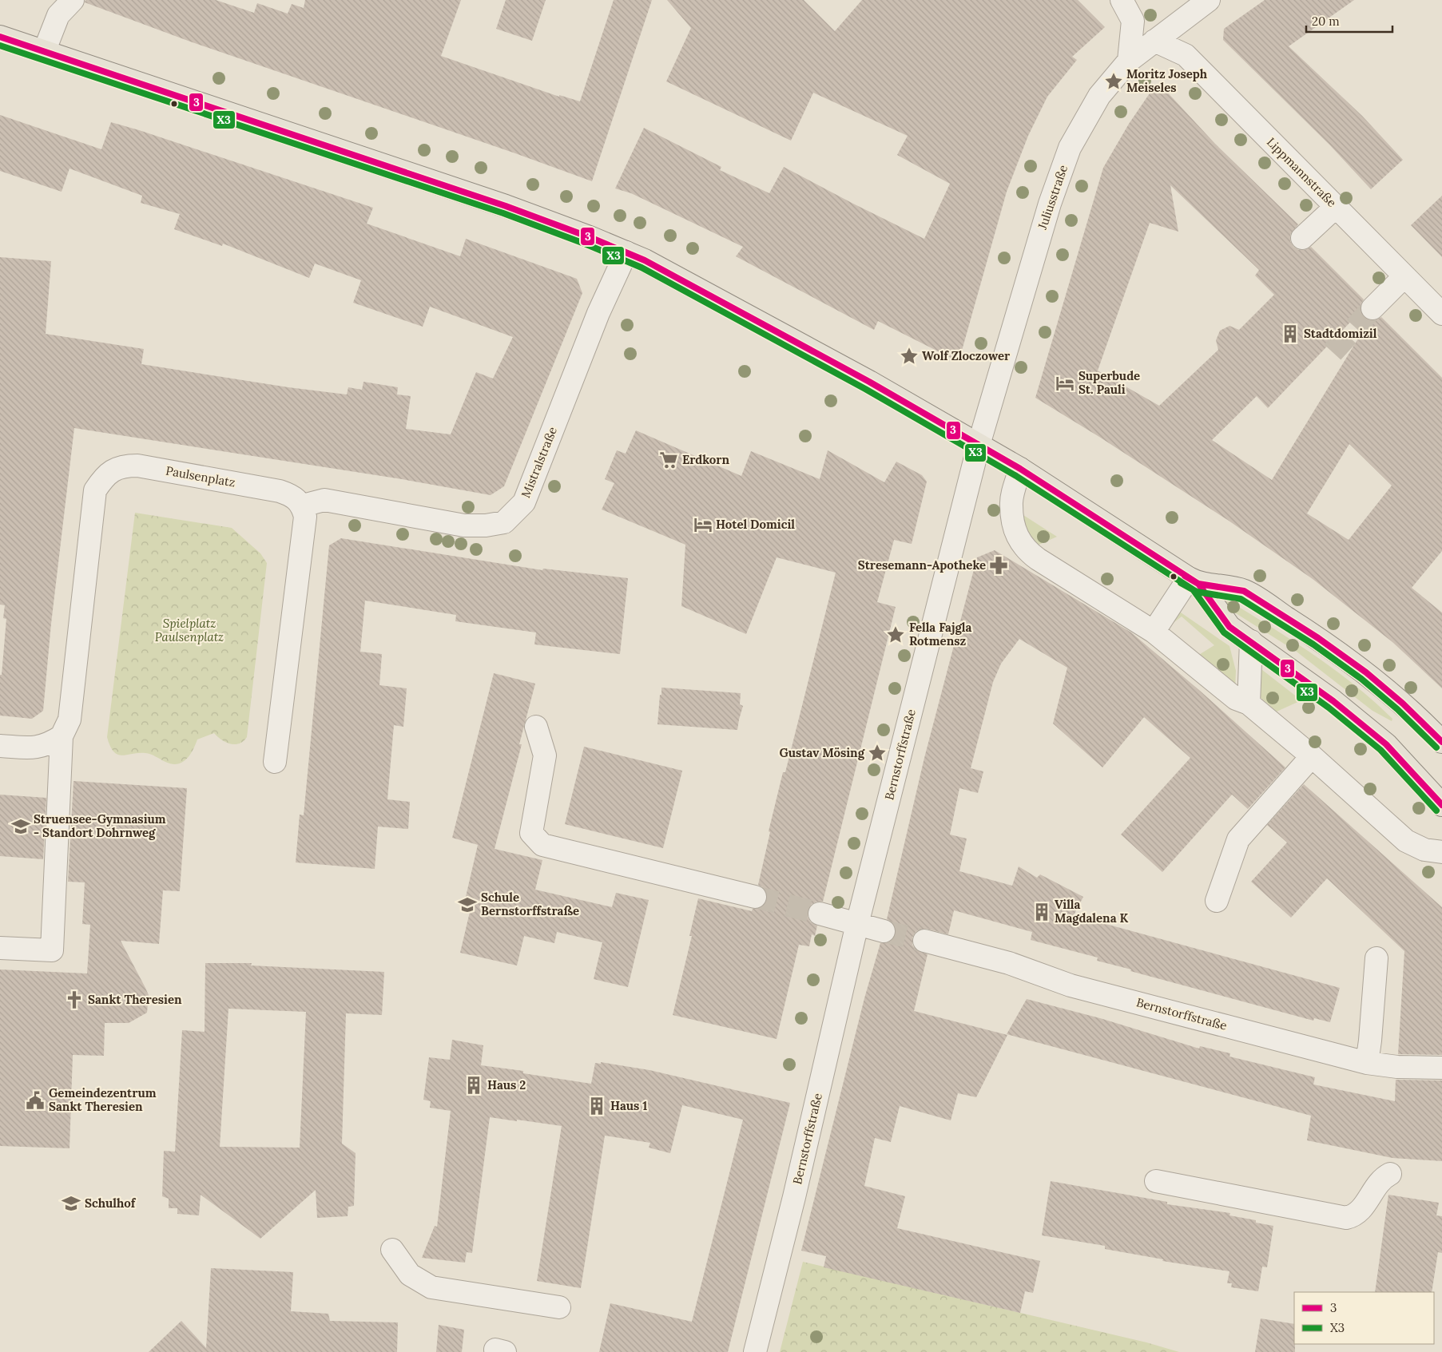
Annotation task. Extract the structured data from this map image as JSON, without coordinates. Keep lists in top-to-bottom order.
{
  "streets": {
    "street": [
      "Lippmannstraße",
      "Juliusstraße",
      "Mistralstraße",
      "Paulsenplatz",
      "Bernstorffstraße"
    ]
  },
  "crossings": [
    ["Lippmannstraße", "Juliusstraße"],
    ["Juliusstraße", "Bernstorffstraße"],
    ["Mistralstraße", "Paulsenplatz"]
  ],
  "parks": ["Spielplatz Paulsenplatz"],
  "places": {
    "place": [
      "Moritz Joseph Meiseles",
      "Wolf Zloczower",
      "Fella Fajgla Rotmensz",
      "Gustav Mösing"
    ],
    "building": [
      "Stadtdomizil",
      "Villa Magdalena K",
      "Haus 2",
      "Haus 1"
    ],
    "hotel": ["Superbude St. Pauli", "Hotel Domicil"],
    "supermarket": ["Erdkorn"],
    "pharmacy": ["Stresemann-Apotheke"],
    "school or university": ["Struensee-Gymnasium - Standort Dohrnweg", "Schule Bernstorffstraße", "Schulhof"],
    "church": ["Sankt Theresien"],
    "public building": ["Gemeindezentrum Sankt Theresien"]
  },
  "lines": ["transit line 3", "transit line X3"],
  "legend": ["3", "X3"],
  "scale_bar": "20 m"
}
